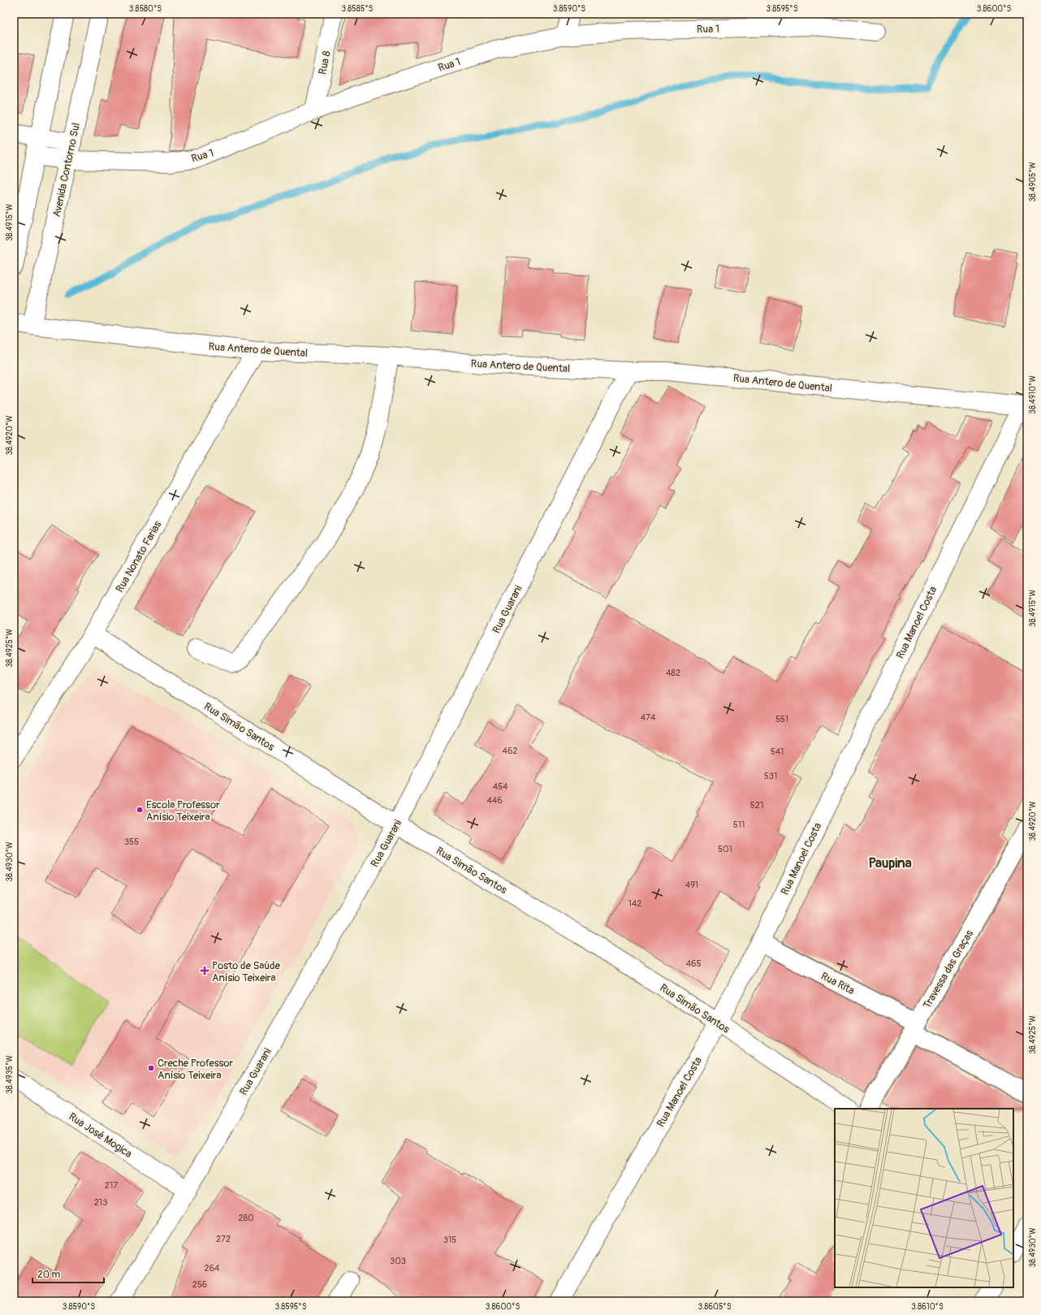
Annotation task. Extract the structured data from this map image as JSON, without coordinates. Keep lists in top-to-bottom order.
{
  "streets": {
    "street": [
      "Rua 1",
      "Rua 8",
      "Avenida Contorno Sul",
      "Rua Antero de Quental",
      "Rua Nonato Farias",
      "Rua Guarani",
      "Rua Manoel Costa",
      "Rua Simão Santos",
      "Travessa das Graças",
      "Rua Rita",
      "Rua José Mogica"
    ]
  },
  "crossings": [
    ["Rua 1", "Rua 8"],
    ["Rua 1", "Avenida Contorno Sul"],
    ["Avenida Contorno Sul", "Rua Antero de Quental"],
    ["Rua Antero de Quental", "Rua Nonato Farias"],
    ["Rua Antero de Quental", "Rua Guarani"],
    ["Rua Antero de Quental", "Rua Manoel Costa"],
    ["Rua Nonato Farias", "Rua Simão Santos"],
    ["Rua Guarani", "Rua Simão Santos"],
    ["Rua Guarani", "Rua José Mogica"],
    ["Rua Manoel Costa", "Rua Simão Santos"],
    ["Rua Manoel Costa", "Rua Rita"],
    ["Travessa das Graças", "Rua Rita"]
  ],
  "districts": ["Paupina"],
  "places": {
    "other": ["Escola Professor Anísio Teixeira", "Creche Professor Anísio Teixeira"],
    "health": ["Posto de Saúde Anísio Teixeira"]
  },
  "house_numbers": [
    "482",
    "474",
    "551",
    "462",
    "541",
    "531",
    "454",
    "446",
    "521",
    "511",
    "355",
    "501",
    "491",
    "142",
    "465",
    "217",
    "213",
    "280",
    "272",
    "315",
    "303",
    "264",
    "256"
  ],
  "scale_bar": "20 m",
  "coordinates": [
    "3.8580°S",
    "3.8585°S",
    "3.8590°S",
    "3.8595°S",
    "3.8600°S",
    "38.4905°W",
    "38.4915°W",
    "38.4910°W",
    "38.4920°W",
    "38.4925°W",
    "38.4930°W",
    "38.4935°W",
    "3.8605°S",
    "3.8610°S"
  ]
}
